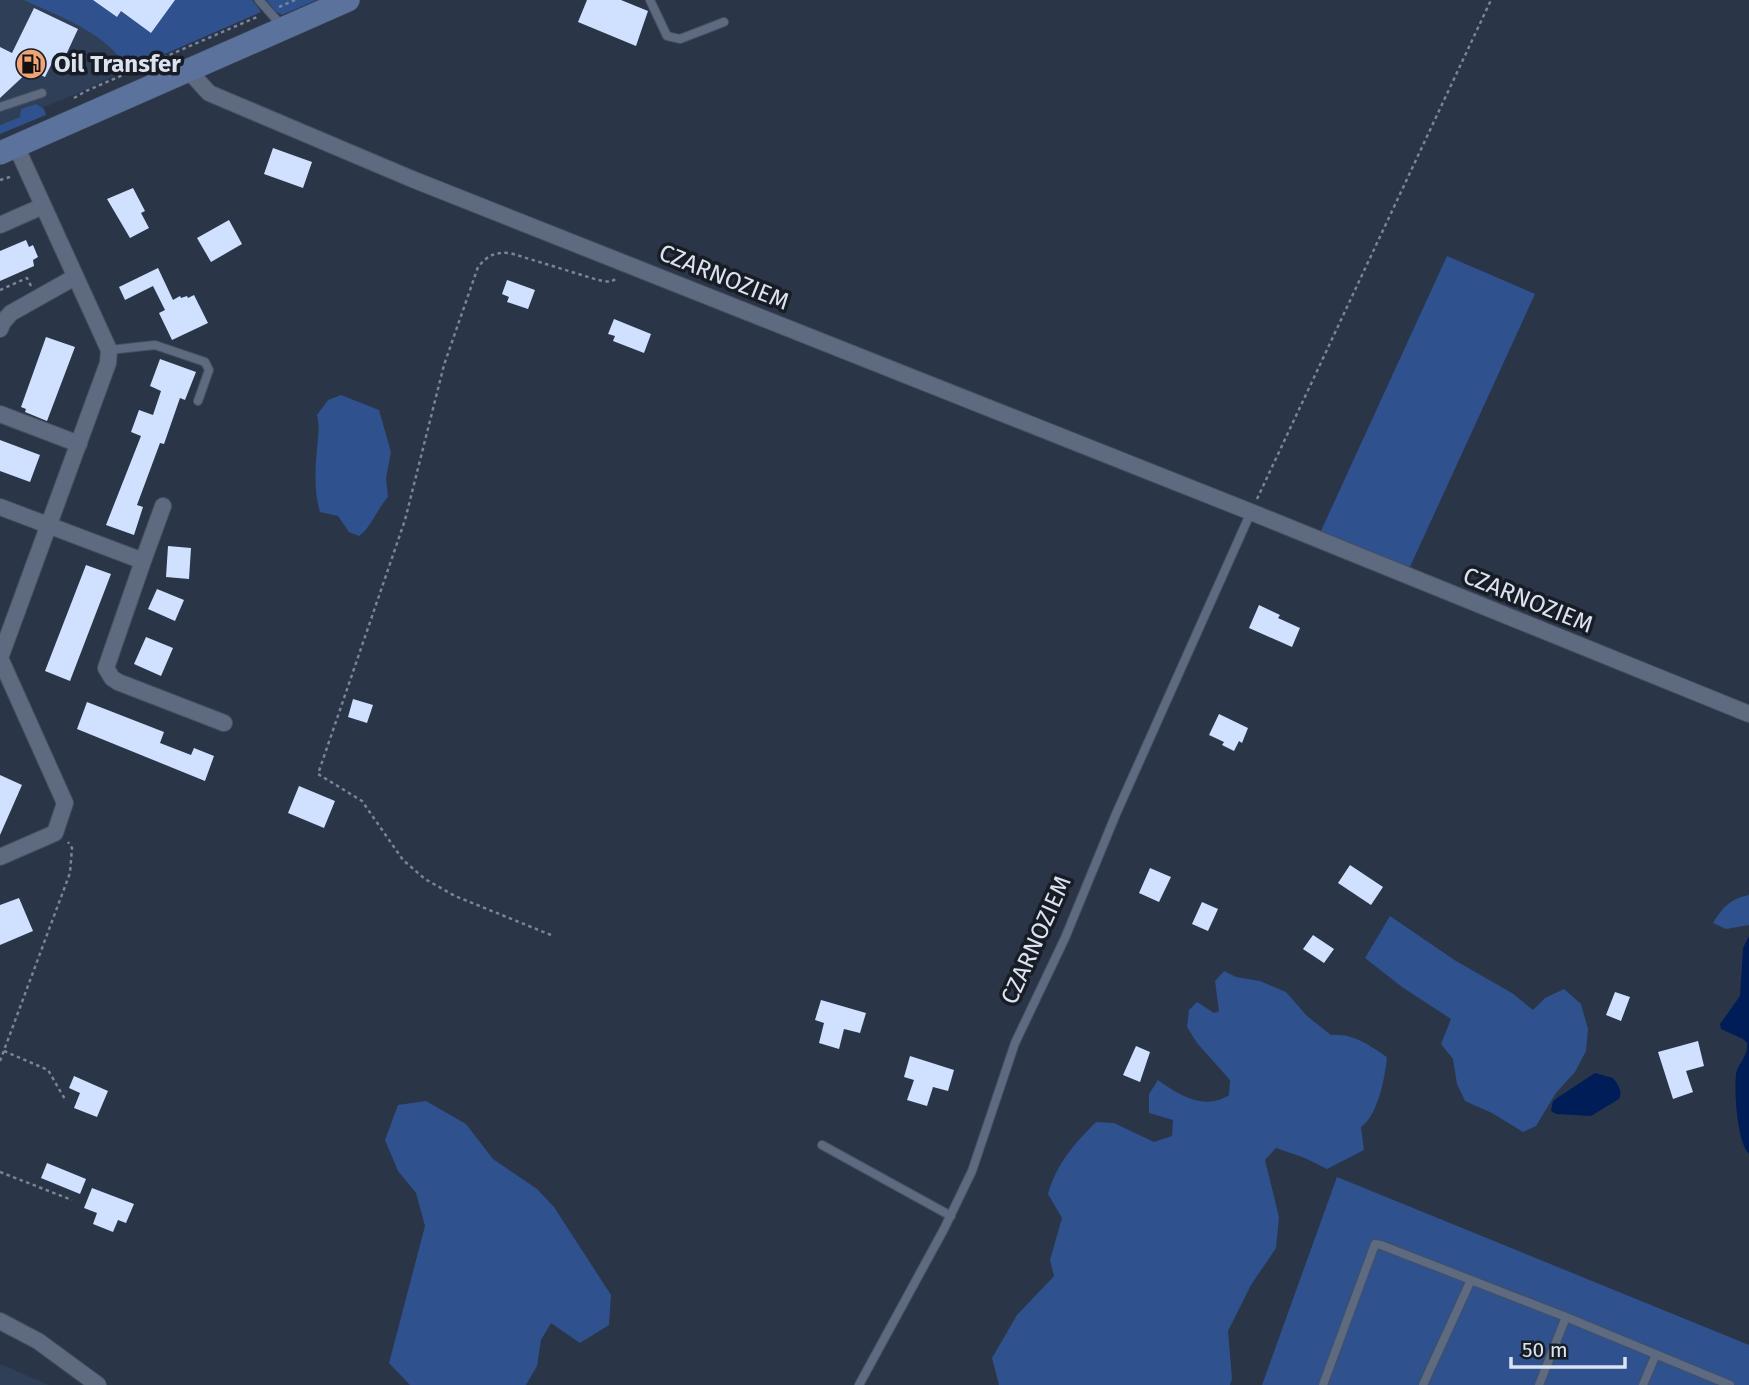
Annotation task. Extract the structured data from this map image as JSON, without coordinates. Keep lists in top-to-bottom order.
{
  "streets": {
    "street": ["CZARNOZIEM"]
  },
  "places": {
    "fuel station": ["Oil Transfer"]
  },
  "scale_bar": "50 m"
}
